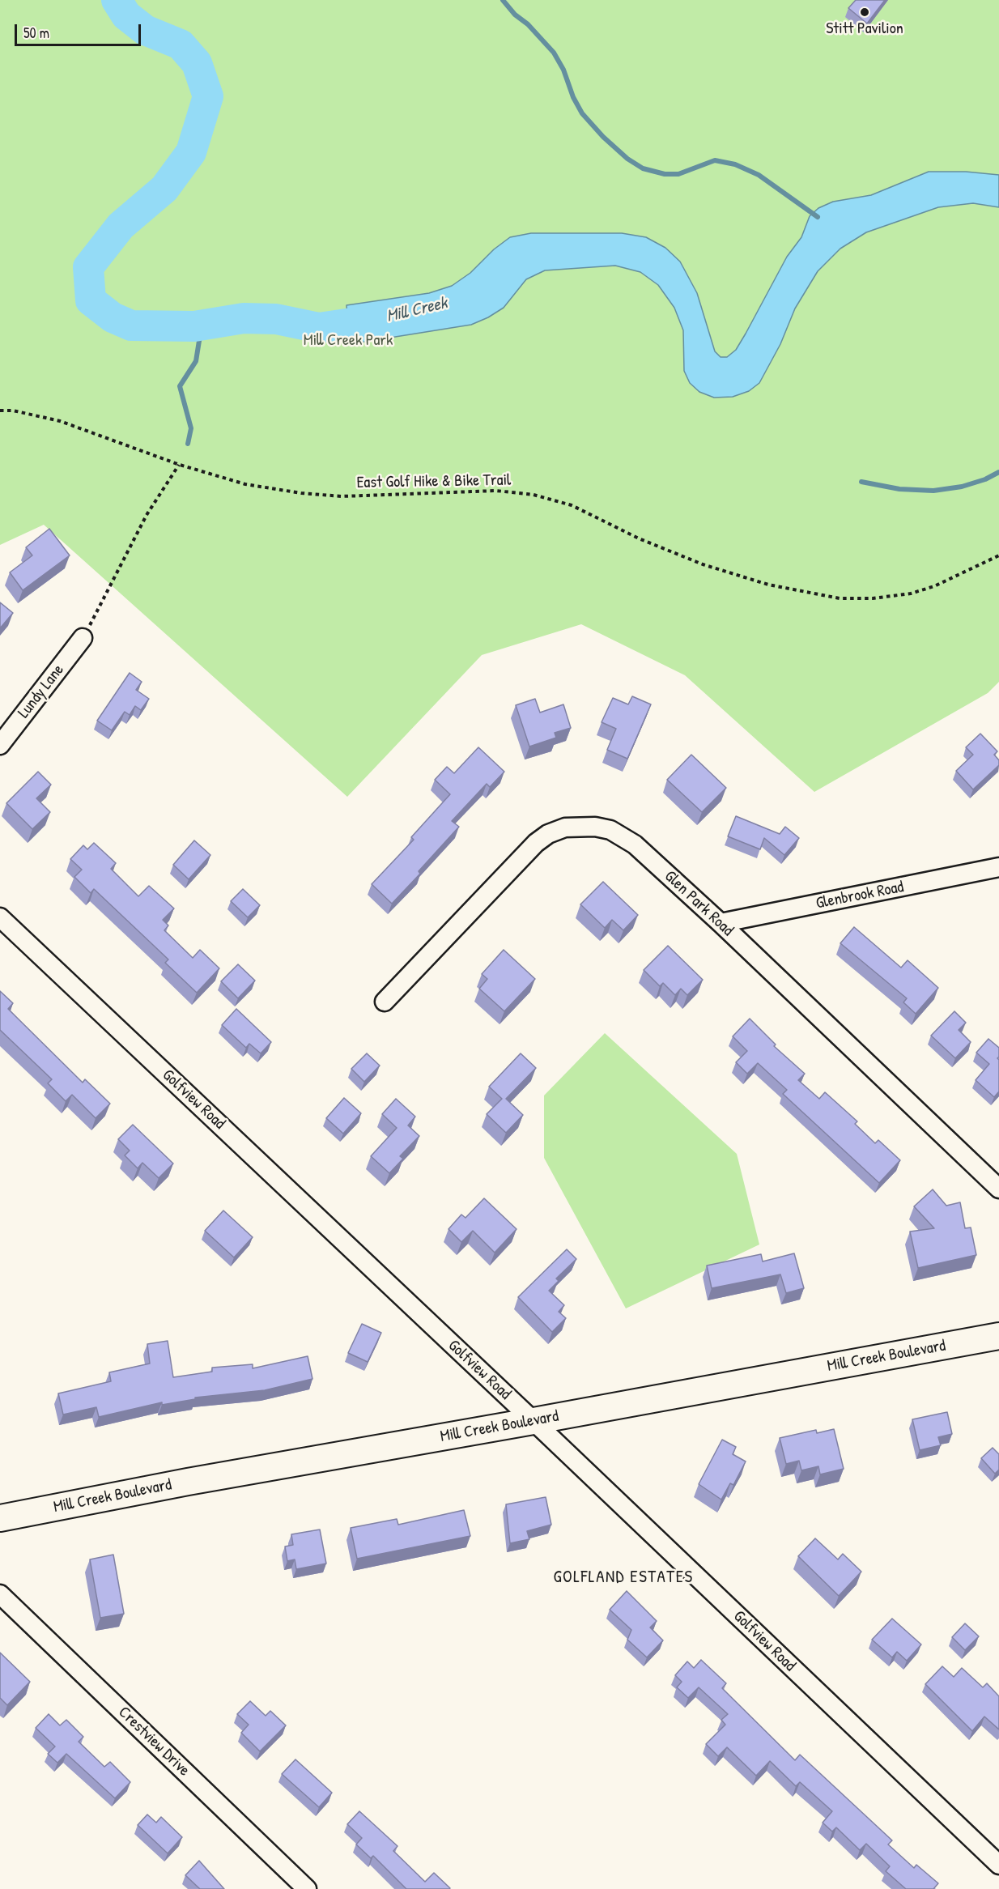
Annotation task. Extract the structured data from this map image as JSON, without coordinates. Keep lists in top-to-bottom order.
{
  "streets": {
    "street": [
      "Lundy Lane",
      "Glenbrook Road",
      "Glen Park Road",
      "Golfview Road",
      "Mill Creek Boulevard",
      "Crestview Drive"
    ],
    "path": ["East Golf Hike & Bike Trail"]
  },
  "crossings": [
    ["Glenbrook Road", "Glen Park Road"],
    ["Golfview Road", "Mill Creek Boulevard"]
  ],
  "districts": ["GOLFLAND ESTATES"],
  "water": ["Mill Creek"],
  "parks": ["Mill Creek Park"],
  "places": ["Stitt Pavilion"],
  "scale_bar": "50 m"
}
